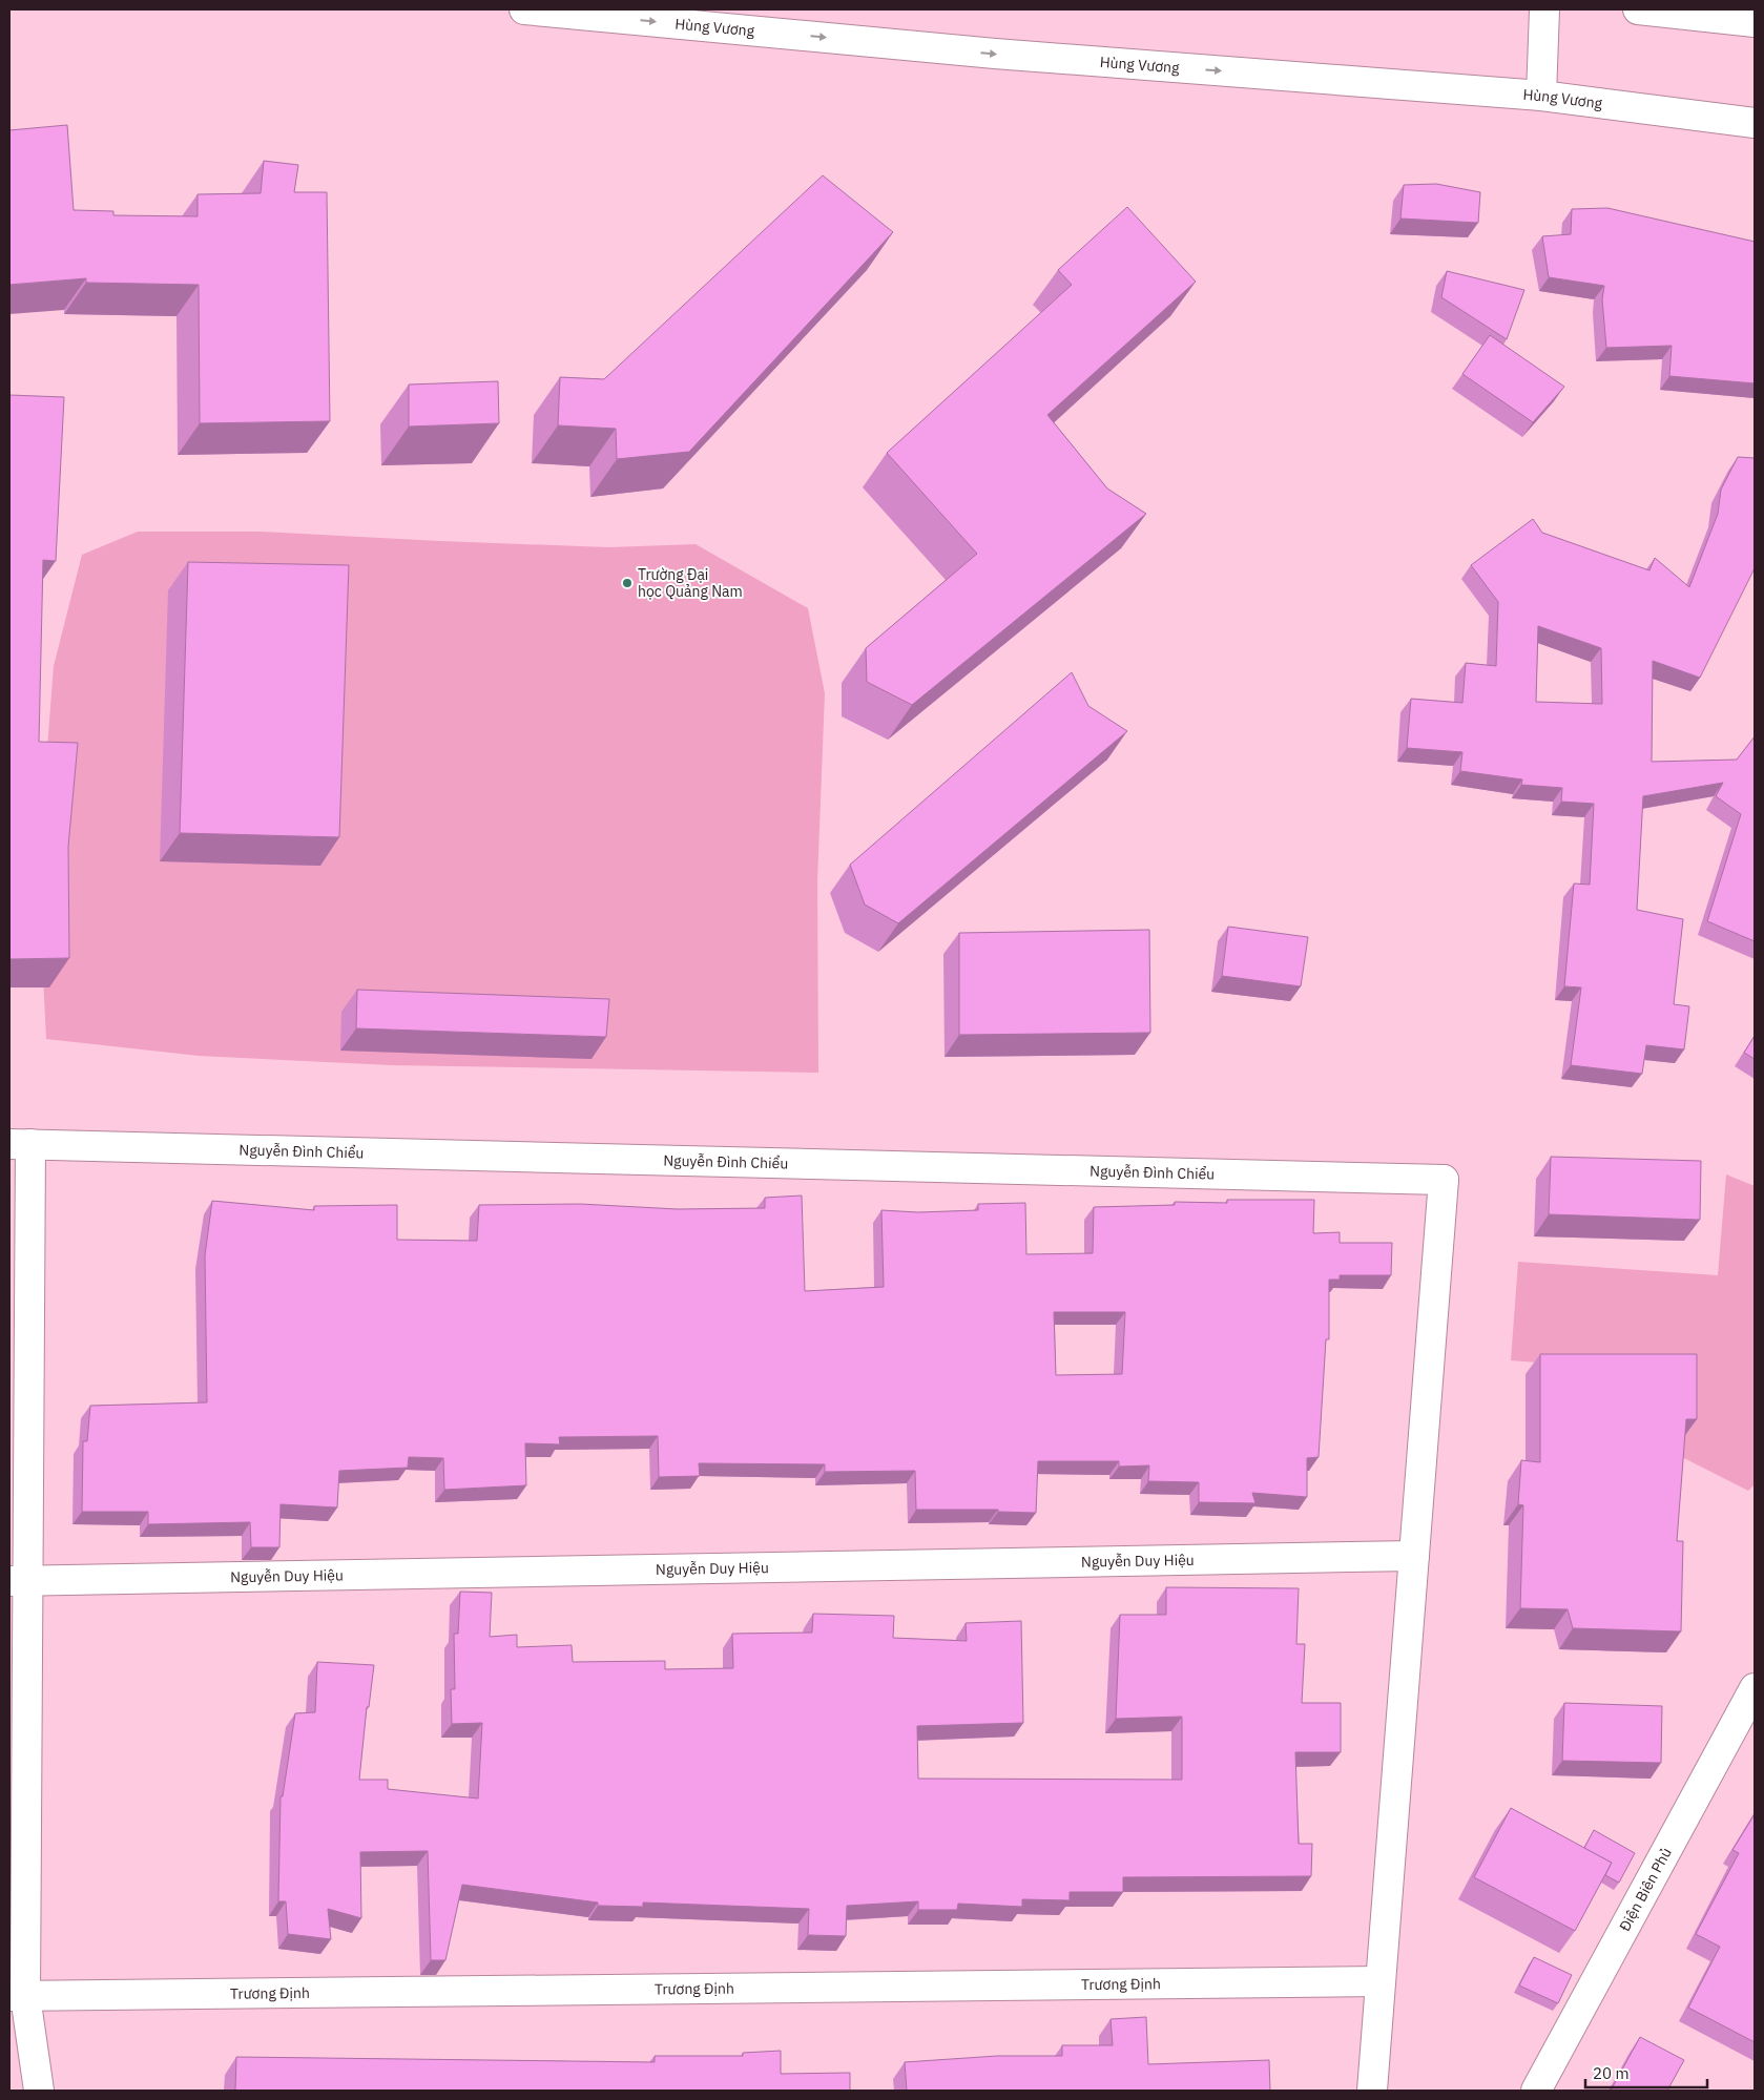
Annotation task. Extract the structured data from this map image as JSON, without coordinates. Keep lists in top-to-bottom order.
{
  "streets": {
    "street": [
      "Hùng Vương",
      "Nguyễn Đình Chiểu",
      "Nguyễn Duy Hiệu",
      "Điện Biên Phủ",
      "Trương Định"
    ]
  },
  "crossings": [
    ["Nguyễn Đình Chiểu", "Nguyễn Duy Hiệu"]
  ],
  "one_way": ["Hùng Vương"],
  "places": ["Trường Đại học Quảng Nam"],
  "scale_bar": "20 m"
}
